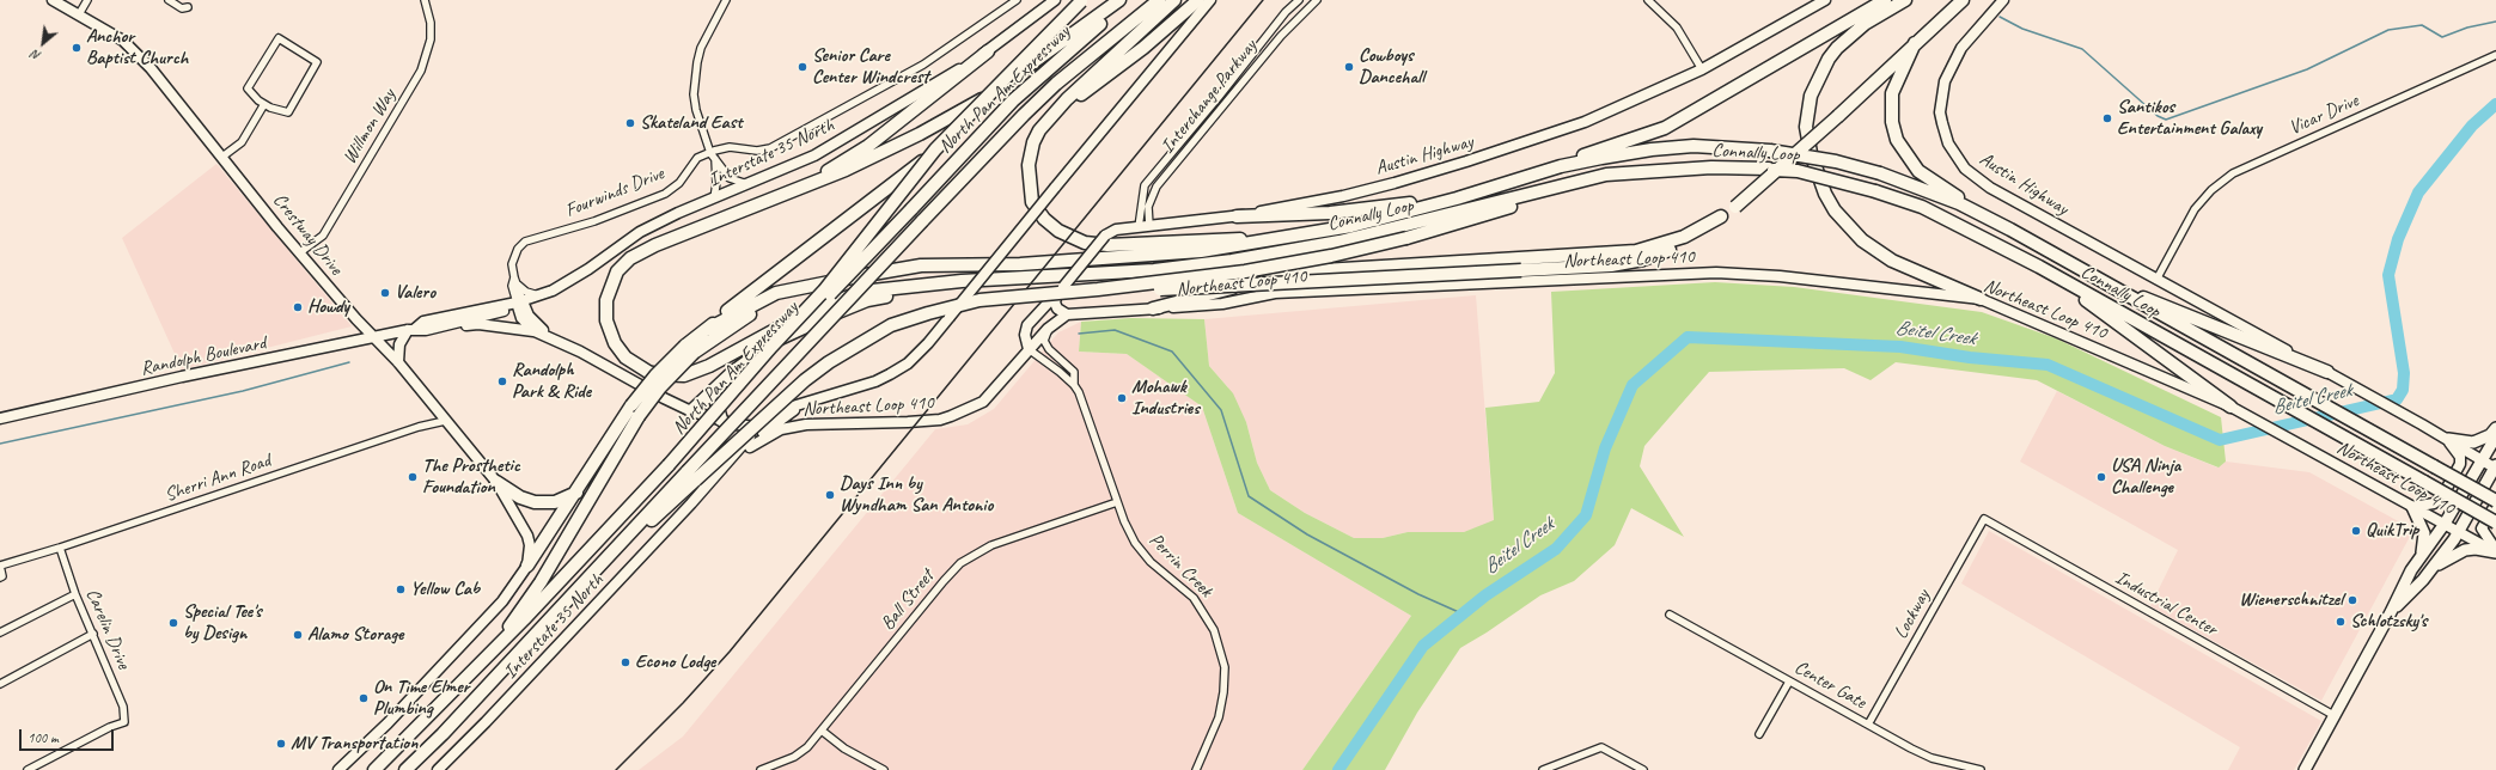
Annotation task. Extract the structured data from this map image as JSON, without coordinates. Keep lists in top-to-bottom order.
{
  "streets": {
    "highway": ["North Pan Am Expressway", "Connally Loop"],
    "main road": [
      "Interstate 35 North",
      "Austin Highway",
      "Crestway Drive",
      "Northeast Loop 410",
      "Randolph Boulevard"
    ],
    "street": [
      "Interchange Parkway",
      "Vicar Drive",
      "Willmon Way",
      "Fourwinds Drive",
      "Sherri Ann Road",
      "Perrin Creek",
      "Ball Street",
      "Industrial Center",
      "Lockway",
      "Carelin Drive",
      "Center Gate"
    ]
  },
  "crossings": [
    ["Interchange Parkway", "Austin Highway"],
    ["Vicar Drive", "Austin Highway"],
    ["Willmon Way", "Crestway Drive"],
    ["Interstate 35 North", "Fourwinds Drive"],
    ["Interstate 35 North", "Northeast Loop 410"],
    ["Interstate 35 North", "Randolph Boulevard"],
    ["Austin Highway", "Northeast Loop 410"],
    ["Austin Highway", "Perrin Creek"],
    ["Fourwinds Drive", "Randolph Boulevard"],
    ["Crestway Drive", "Randolph Boulevard"],
    ["Crestway Drive", "Sherri Ann Road"],
    ["Northeast Loop 410", "Perrin Creek"],
    ["Sherri Ann Road", "Carelin Drive"],
    ["Perrin Creek", "Ball Street"],
    ["Industrial Center", "Lockway"],
    ["Lockway", "Center Gate"]
  ],
  "water": ["Beitel Creek"],
  "places": [
    "Anchor Baptist Church",
    "Senior Care Center Windcrest",
    "Cowboys Dancehall",
    "Santikos Entertainment Galaxy",
    "Skateland East",
    "Valero",
    "Howdy",
    "Randolph Park & Ride",
    "Mohawk Industries",
    "The Prosthetic Foundation",
    "USA Ninja Challenge",
    "Days Inn by Wyndham San Antonio",
    "QuikTrip",
    "Yellow Cab",
    "Wienerschnitzel",
    "Schlotzsky's",
    "Special Tee's by Design",
    "Alamo Storage",
    "Econo Lodge",
    "On Time Elmer Plumbing",
    "MV Transportation"
  ],
  "scale_bar": "100 m",
  "north": "bottom left"
}
